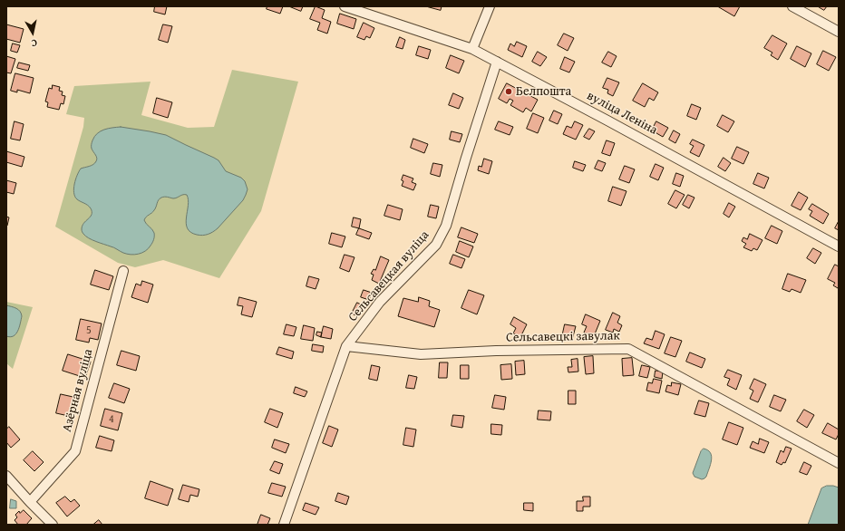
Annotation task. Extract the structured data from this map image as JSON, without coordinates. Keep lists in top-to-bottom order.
{
  "streets": {
    "street": [
      "вуліца Леніна",
      "Сельсавецкая вуліца",
      "Сельсавецкі завулак",
      "Азёрная вуліца"
    ]
  },
  "crossings": [
    ["вуліца Леніна", "Сельсавецкая вуліца"],
    ["Сельсавецкая вуліца", "Сельсавецкі завулак"]
  ],
  "places": ["Белпошта"],
  "house_numbers": ["5", "4"],
  "north": "bottom"
}
